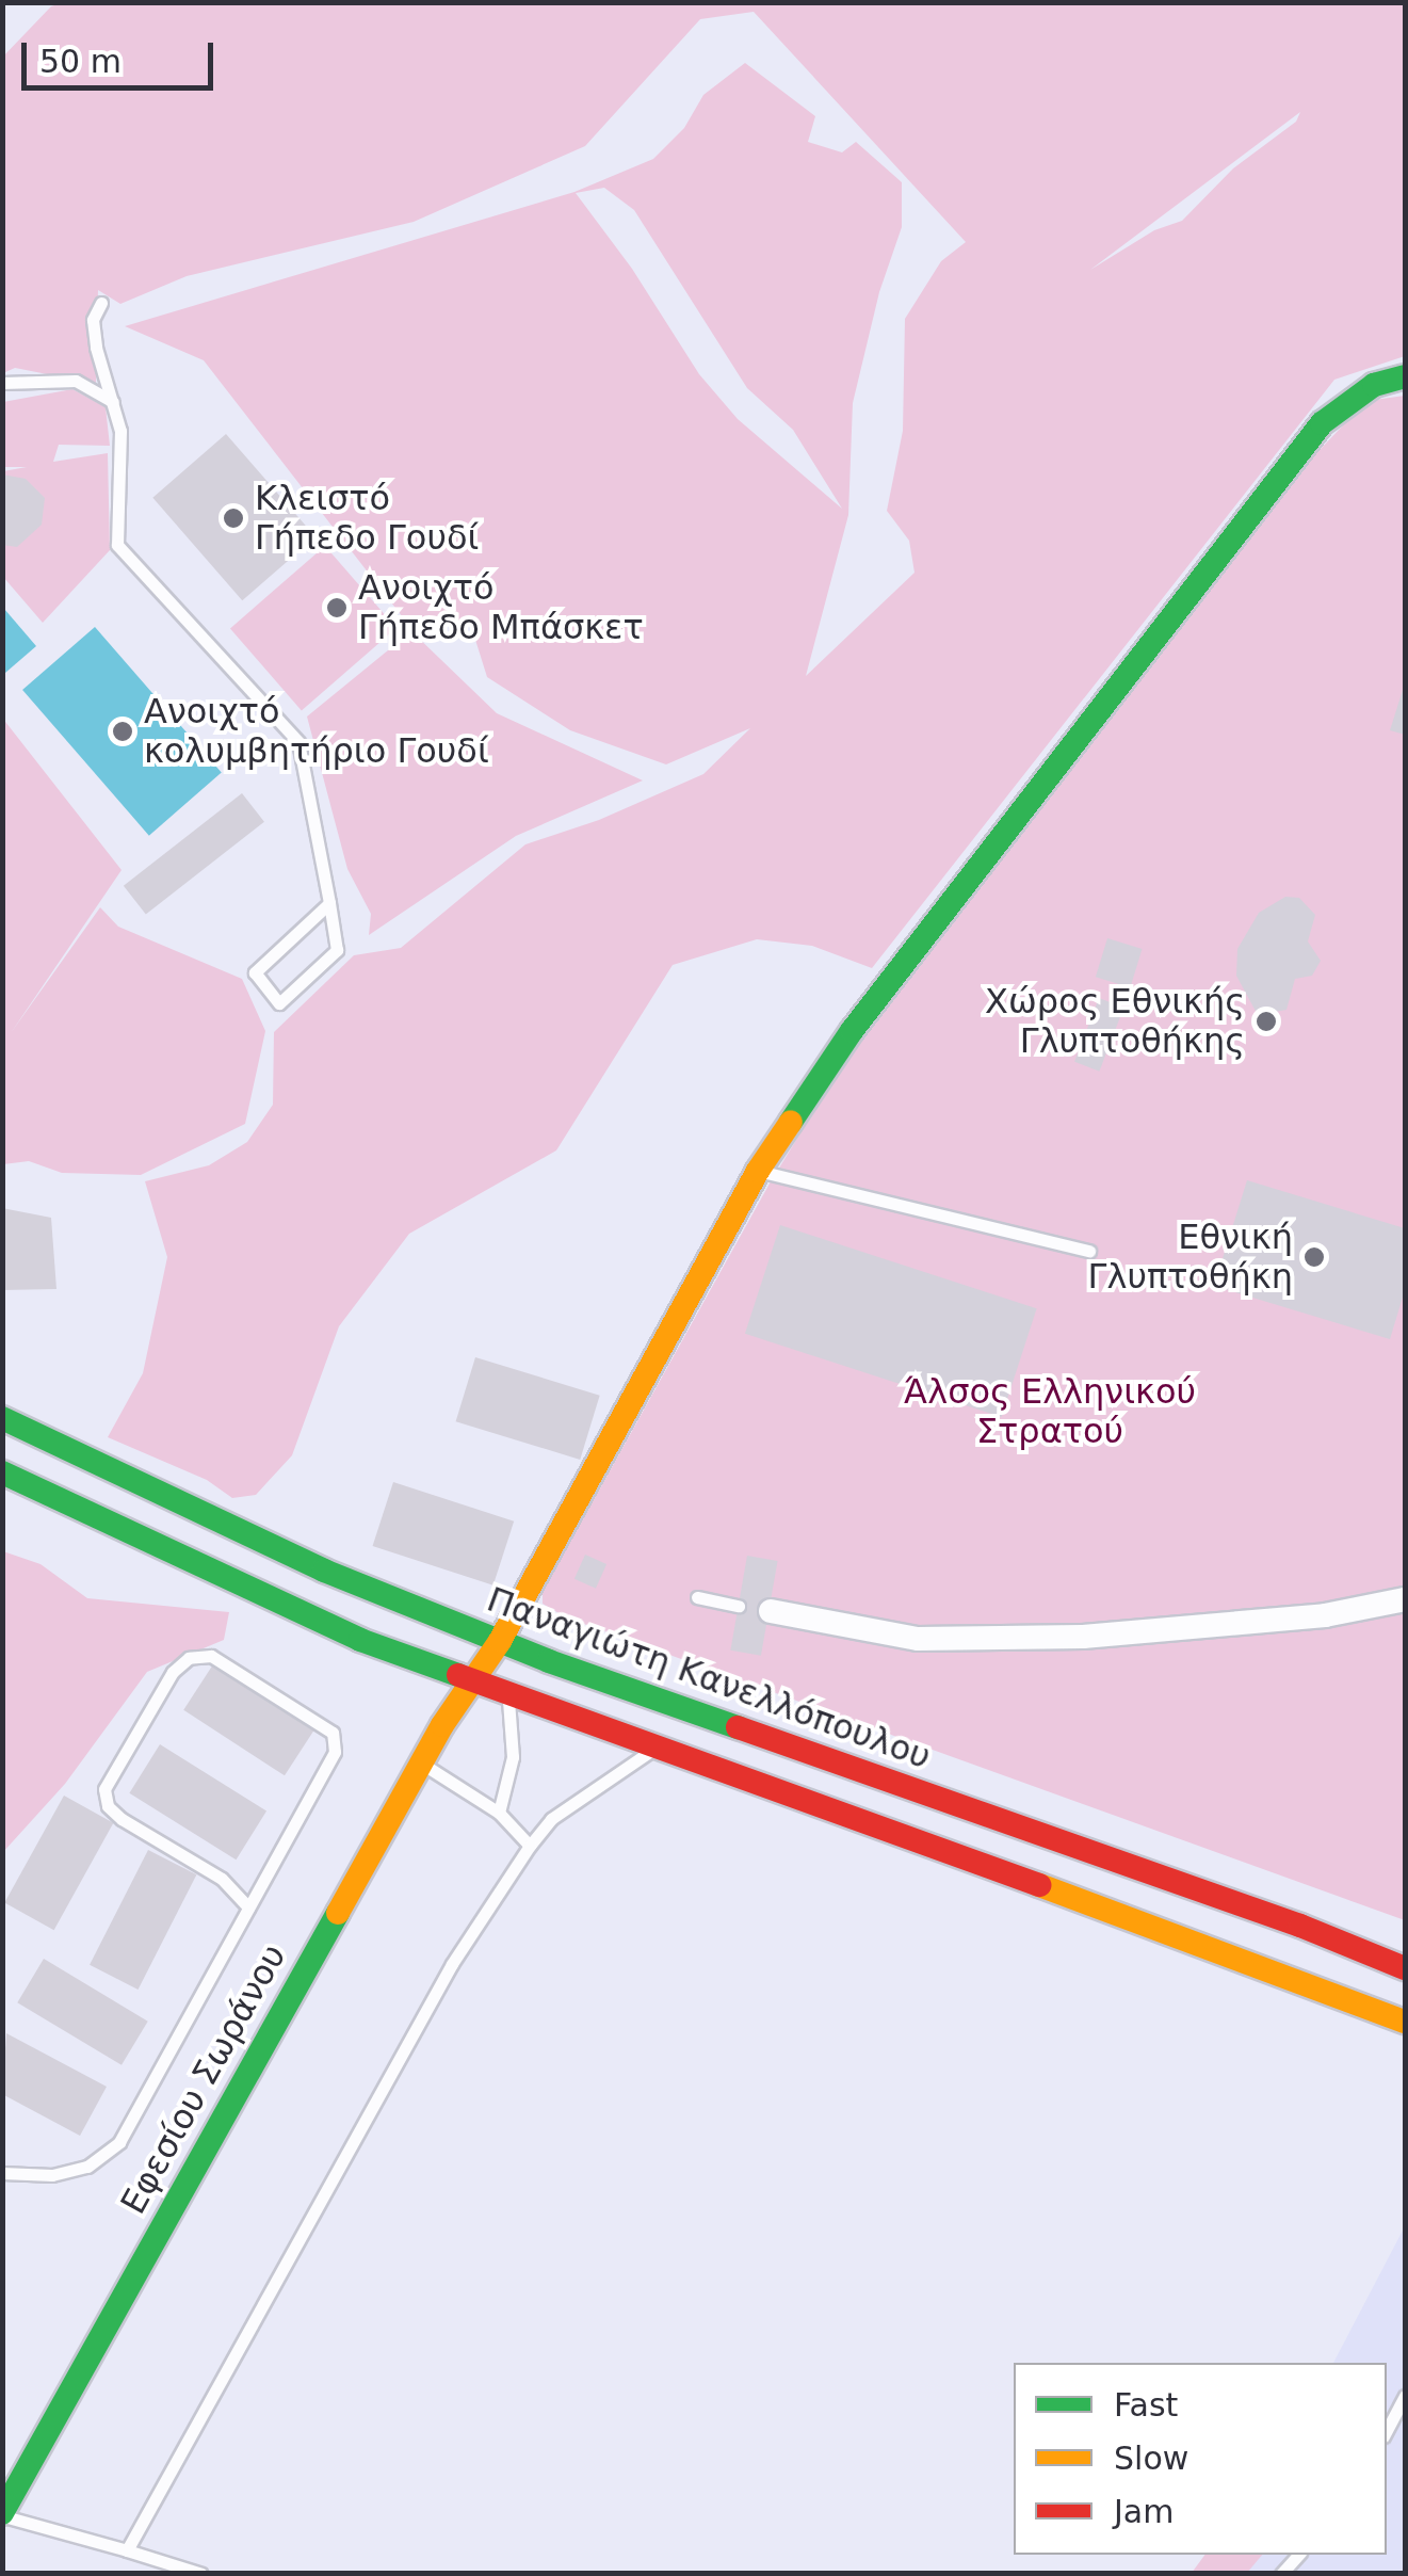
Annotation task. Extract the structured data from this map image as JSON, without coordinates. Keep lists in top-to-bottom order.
{
  "streets": {
    "main road": ["Παναγιώτη Κανελλόπουλου", "Εφεσίου Σωράνου"]
  },
  "crossings": [
    ["Παναγιώτη Κανελλόπουλου", "Εφεσίου Σωράνου"]
  ],
  "parks": ["Άλσος Ελληνικού Στρατού"],
  "places": [
    "Κλειστό Γήπεδο Γουδί",
    "Ανοιχτό Γήπεδο Μπάσκετ",
    "Ανοιχτό κολυμβητήριο Γουδί",
    "Χώρος Εθνικής Γλυπτοθήκης",
    "Εθνική Γλυπτοθήκη"
  ],
  "legend": ["Fast", "Slow", "Jam"],
  "scale_bar": "50 m"
}
